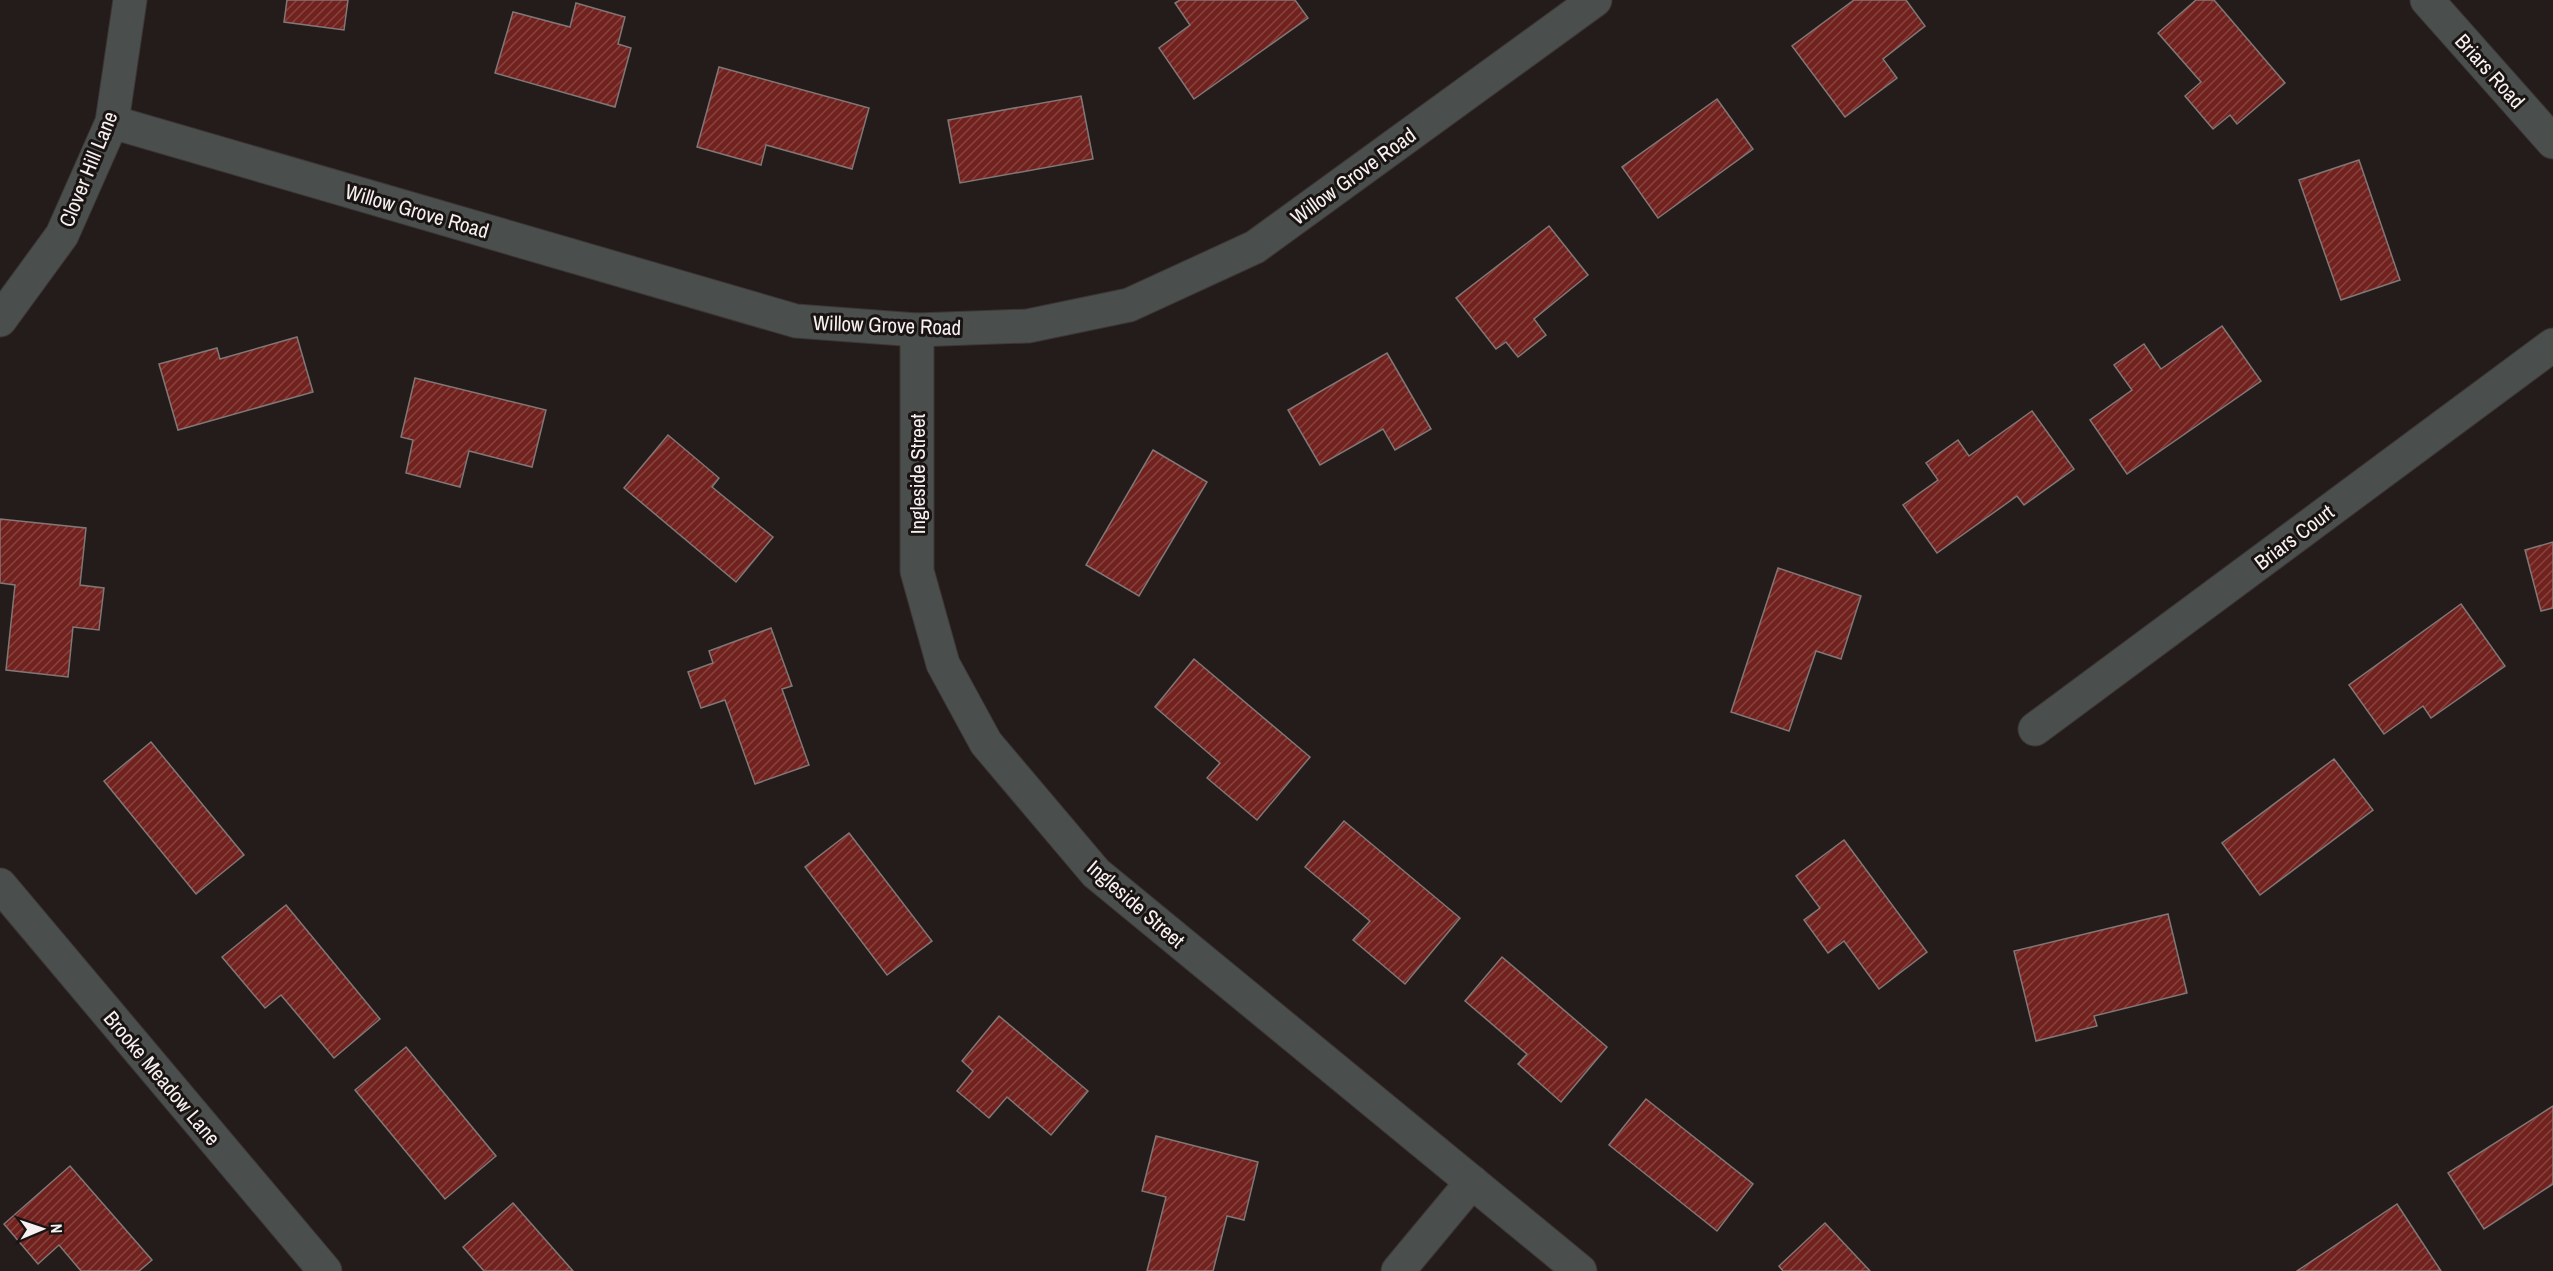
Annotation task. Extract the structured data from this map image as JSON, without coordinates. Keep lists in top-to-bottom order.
{
  "streets": {
    "street": [
      "Briars Road",
      "Clover Hill Lane",
      "Willow Grove Road",
      "Ingleside Street",
      "Briars Court",
      "Brooke Meadow Lane"
    ]
  },
  "crossings": [
    ["Clover Hill Lane", "Willow Grove Road"],
    ["Willow Grove Road", "Ingleside Street"]
  ],
  "north": "right"
}
